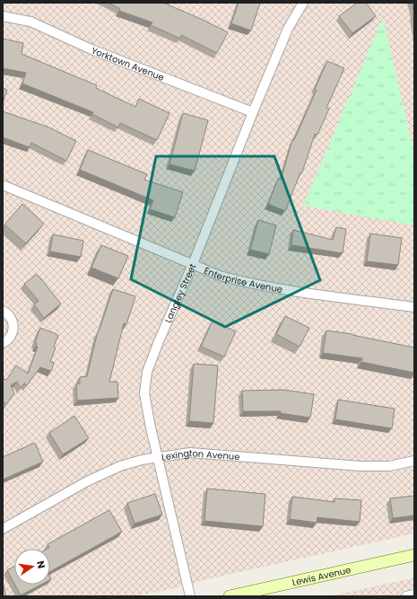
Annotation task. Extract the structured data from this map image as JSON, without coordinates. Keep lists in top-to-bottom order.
{
  "streets": {
    "main road": ["Lewis Avenue"],
    "street": [
      "Yorktown Avenue",
      "Enterprise Avenue",
      "Langley Street",
      "Lexington Avenue"
    ]
  },
  "crossings": [
    ["Yorktown Avenue", "Langley Street"],
    ["Enterprise Avenue", "Langley Street"],
    ["Langley Street", "Lexington Avenue"]
  ],
  "north": "right"
}
